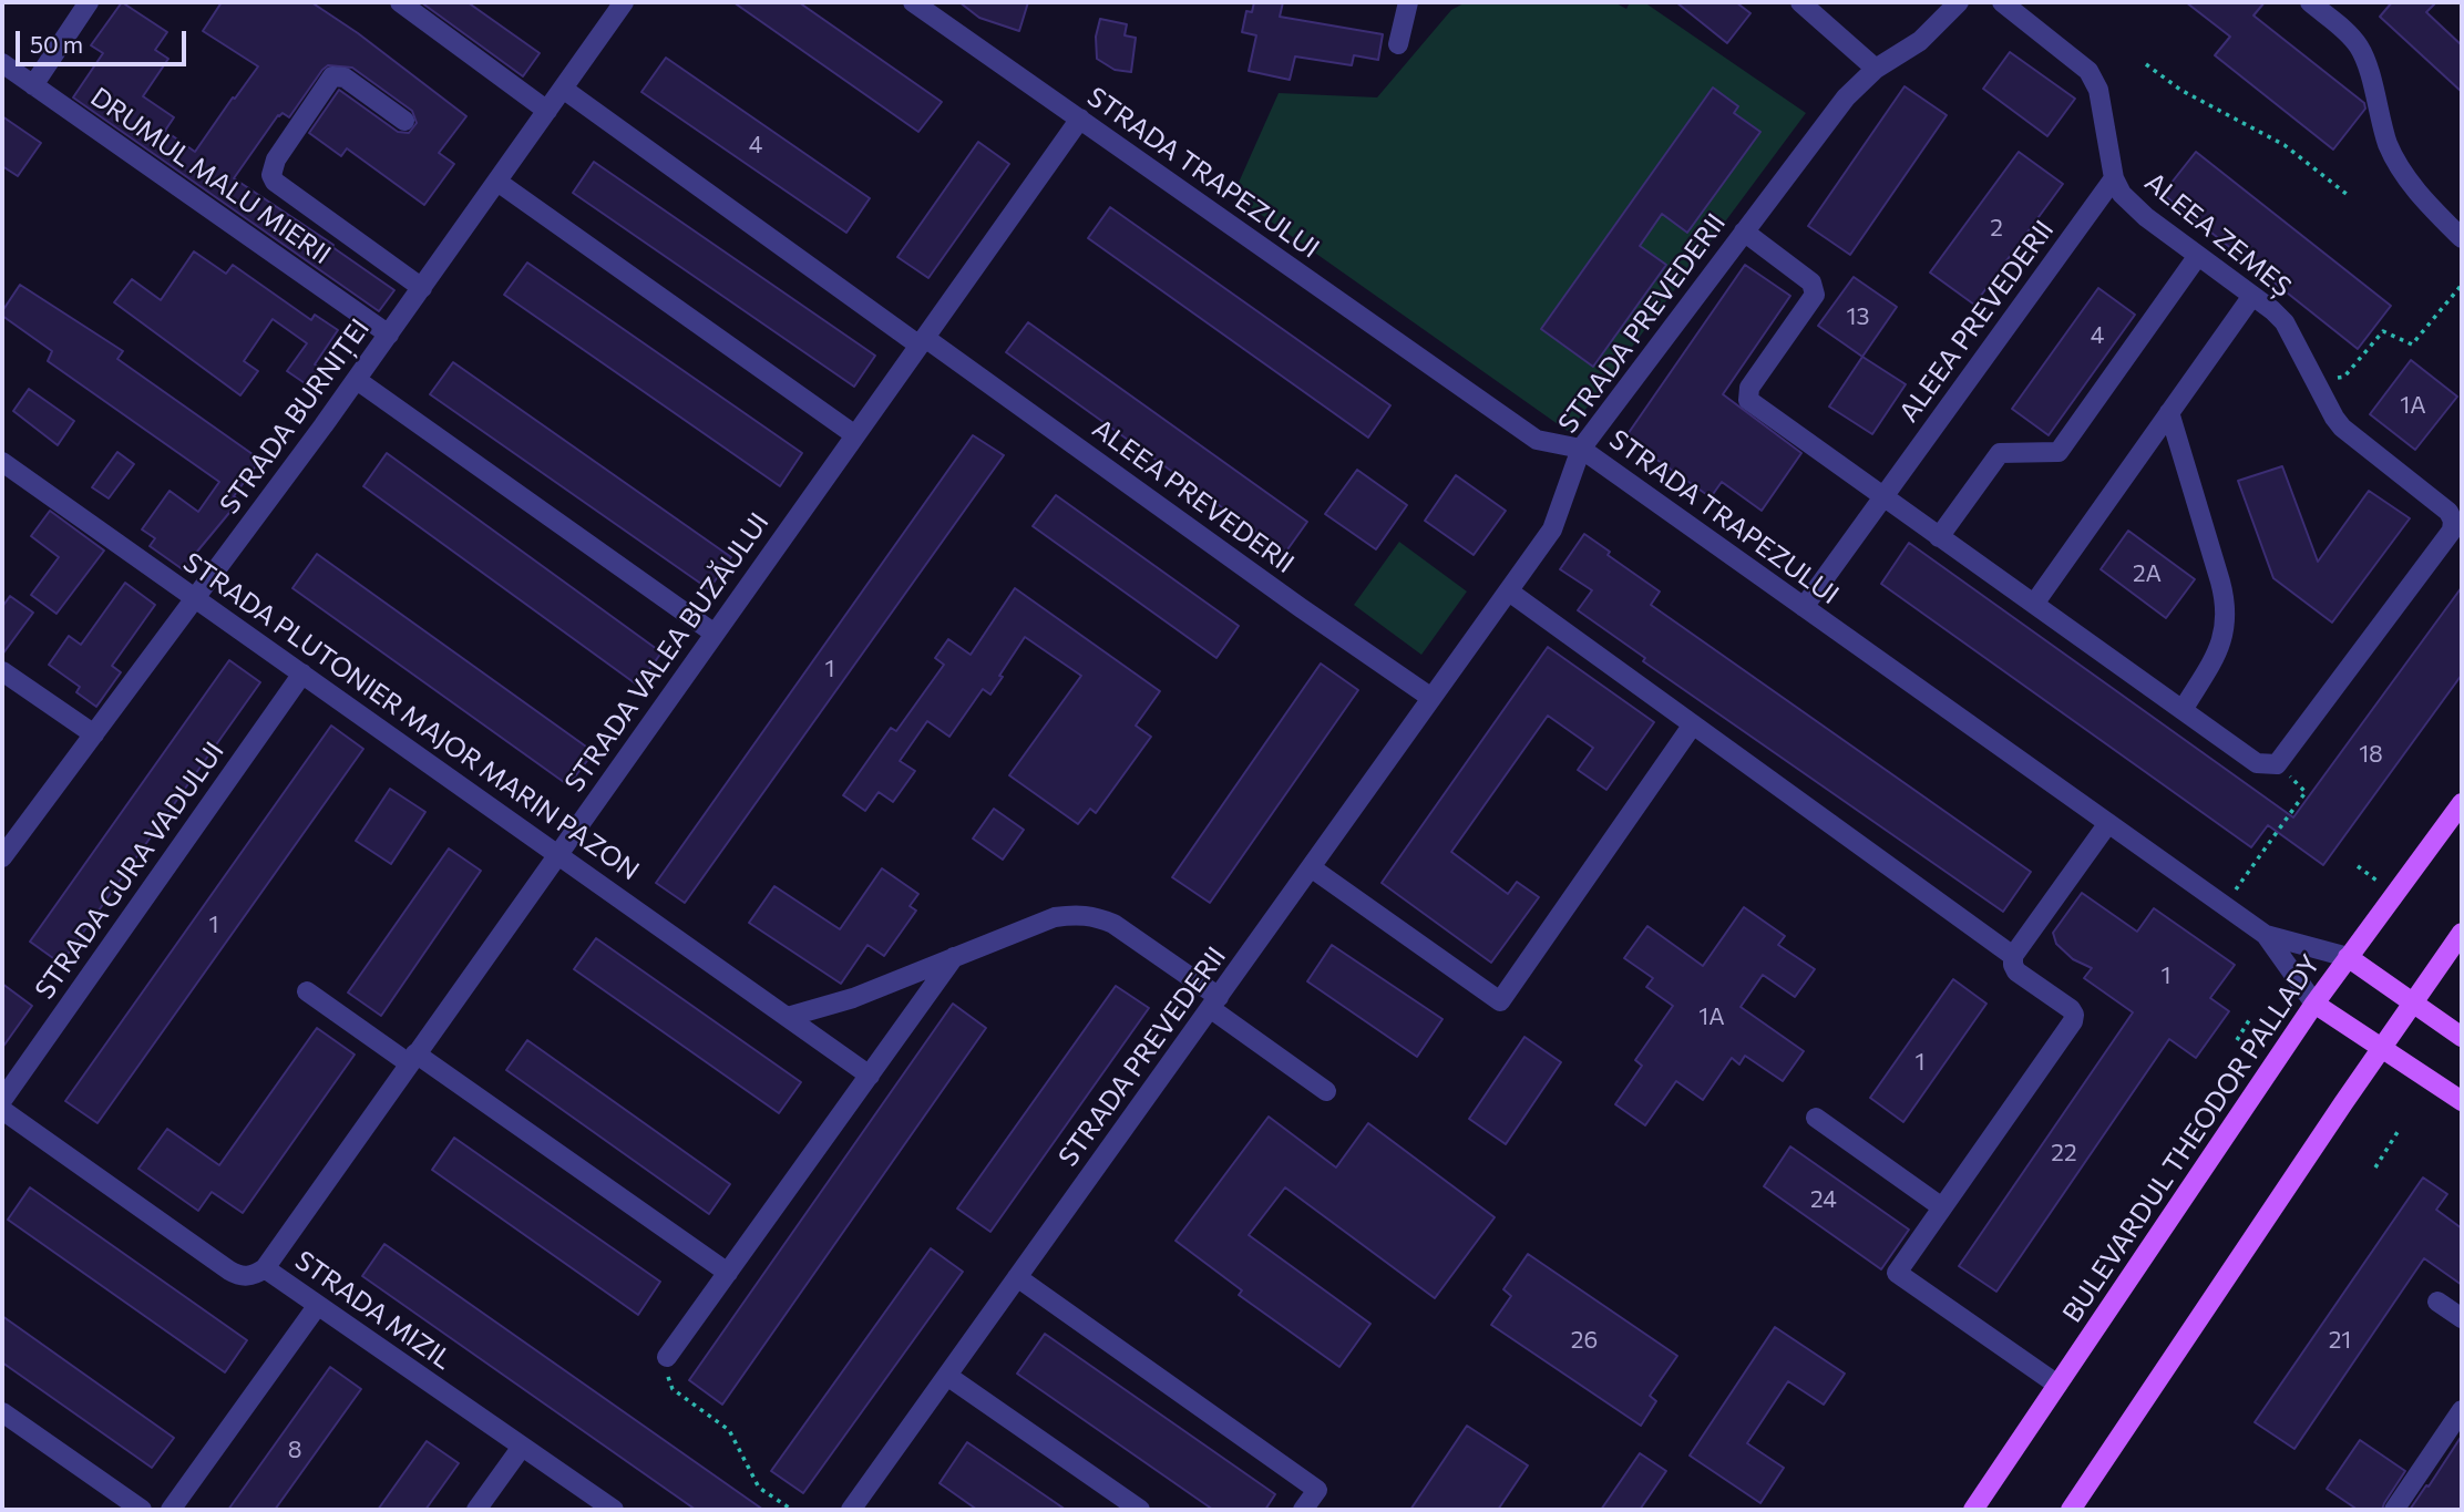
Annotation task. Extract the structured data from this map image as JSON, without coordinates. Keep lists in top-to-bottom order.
{
  "streets": {
    "main road": ["BULEVARDUL THEODOR PALLADY"],
    "street": [
      "STRADA TRAPEZULUI",
      "DRUMUL MALU MIERII",
      "ALEEA ZEMEȘ",
      "ALEEA PREVEDERII",
      "STRADA PREVEDERII",
      "STRADA BURNIȚEI",
      "STRADA VALEA BUZĂULUI",
      "STRADA PLUTONIER MAJOR MARIN PAZON",
      "STRADA GURA VADULUI",
      "STRADA MIZIL"
    ]
  },
  "crossings": [
    ["STRADA TRAPEZULUI", "ALEEA PREVEDERII"],
    ["STRADA TRAPEZULUI", "STRADA PREVEDERII"],
    ["STRADA TRAPEZULUI", "STRADA VALEA BUZĂULUI"],
    ["STRADA TRAPEZULUI", "BULEVARDUL THEODOR PALLADY"],
    ["DRUMUL MALU MIERII", "STRADA BURNIȚEI"],
    ["ALEEA ZEMEȘ", "ALEEA PREVEDERII"],
    ["ALEEA PREVEDERII", "STRADA PREVEDERII"],
    ["ALEEA PREVEDERII", "STRADA BURNIȚEI"],
    ["ALEEA PREVEDERII", "STRADA VALEA BUZĂULUI"],
    ["STRADA BURNIȚEI", "STRADA PLUTONIER MAJOR MARIN PAZON"],
    ["STRADA VALEA BUZĂULUI", "STRADA PLUTONIER MAJOR MARIN PAZON"],
    ["STRADA VALEA BUZĂULUI", "STRADA MIZIL"],
    ["STRADA PLUTONIER MAJOR MARIN PAZON", "STRADA GURA VADULUI"]
  ],
  "house_numbers": [
    "4",
    "2",
    "13",
    "4",
    "1A",
    "2A",
    "1",
    "18",
    "1",
    "1",
    "1A",
    "1",
    "22",
    "24",
    "26",
    "21",
    "8"
  ],
  "scale_bar": "50 m"
}
